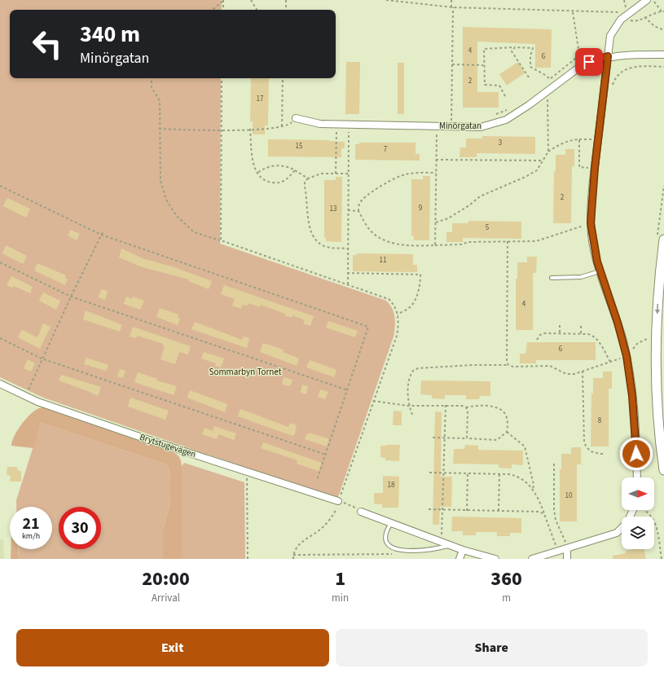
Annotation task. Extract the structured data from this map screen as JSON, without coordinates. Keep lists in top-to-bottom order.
{
  "streets": {
    "street": ["Minörgatan", "Brytstugevägen"]
  },
  "parks": ["Sommarbyn Tornet"],
  "house_numbers": [
    "4",
    "6",
    "2",
    "17",
    "3",
    "15",
    "7",
    "2",
    "9",
    "13",
    "5",
    "11",
    "4",
    "6",
    "8",
    "18",
    "10"
  ],
  "north": "right",
  "page": {
    "turn": ["340 m", "Minörgatan"],
    "speed": "21 km/h",
    "limit": "30",
    "eta": [
      "20:00",
      "Arrival",
      "1",
      "min",
      "360",
      "m"
    ],
    "buttons": ["Exit", "Share"]
  }
}
